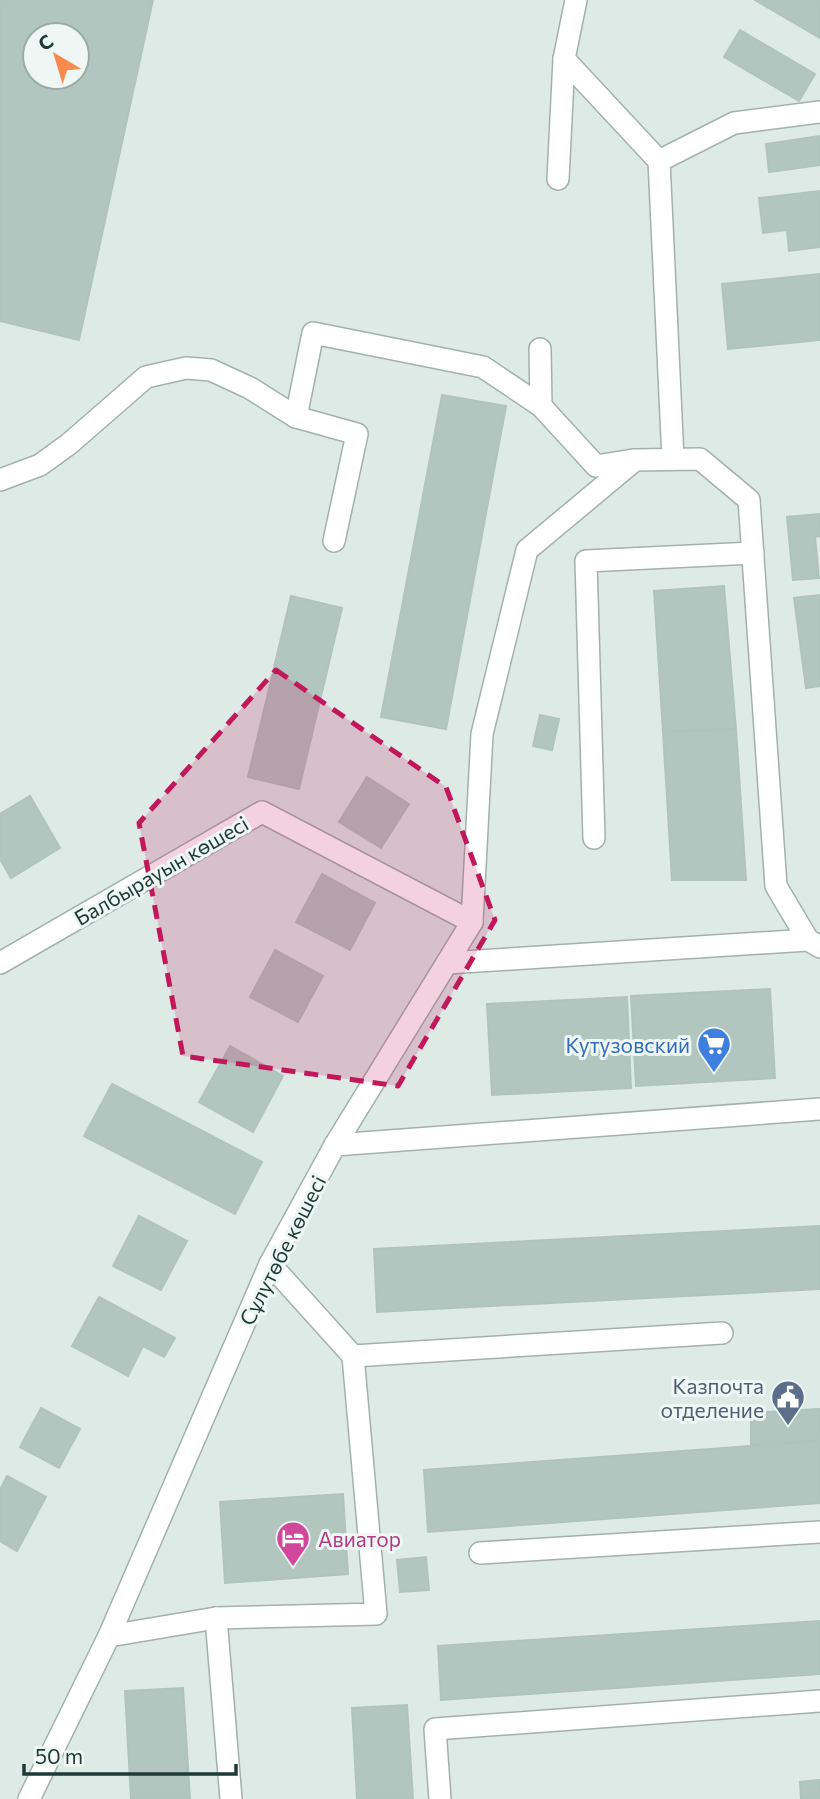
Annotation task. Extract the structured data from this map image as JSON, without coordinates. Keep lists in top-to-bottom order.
{
  "streets": {
    "street": ["Балбырауын көшесі", "Сұлутөбе көшесі"]
  },
  "crossings": [
    ["Балбырауын көшесі", "Сұлутөбе көшесі"]
  ],
  "places": {
    "supermarket": ["Кутузовский"],
    "public building": ["Казпочта отделение"],
    "hotel": ["Авиатор"]
  },
  "scale_bar": "50 m",
  "north": "top left"
}
